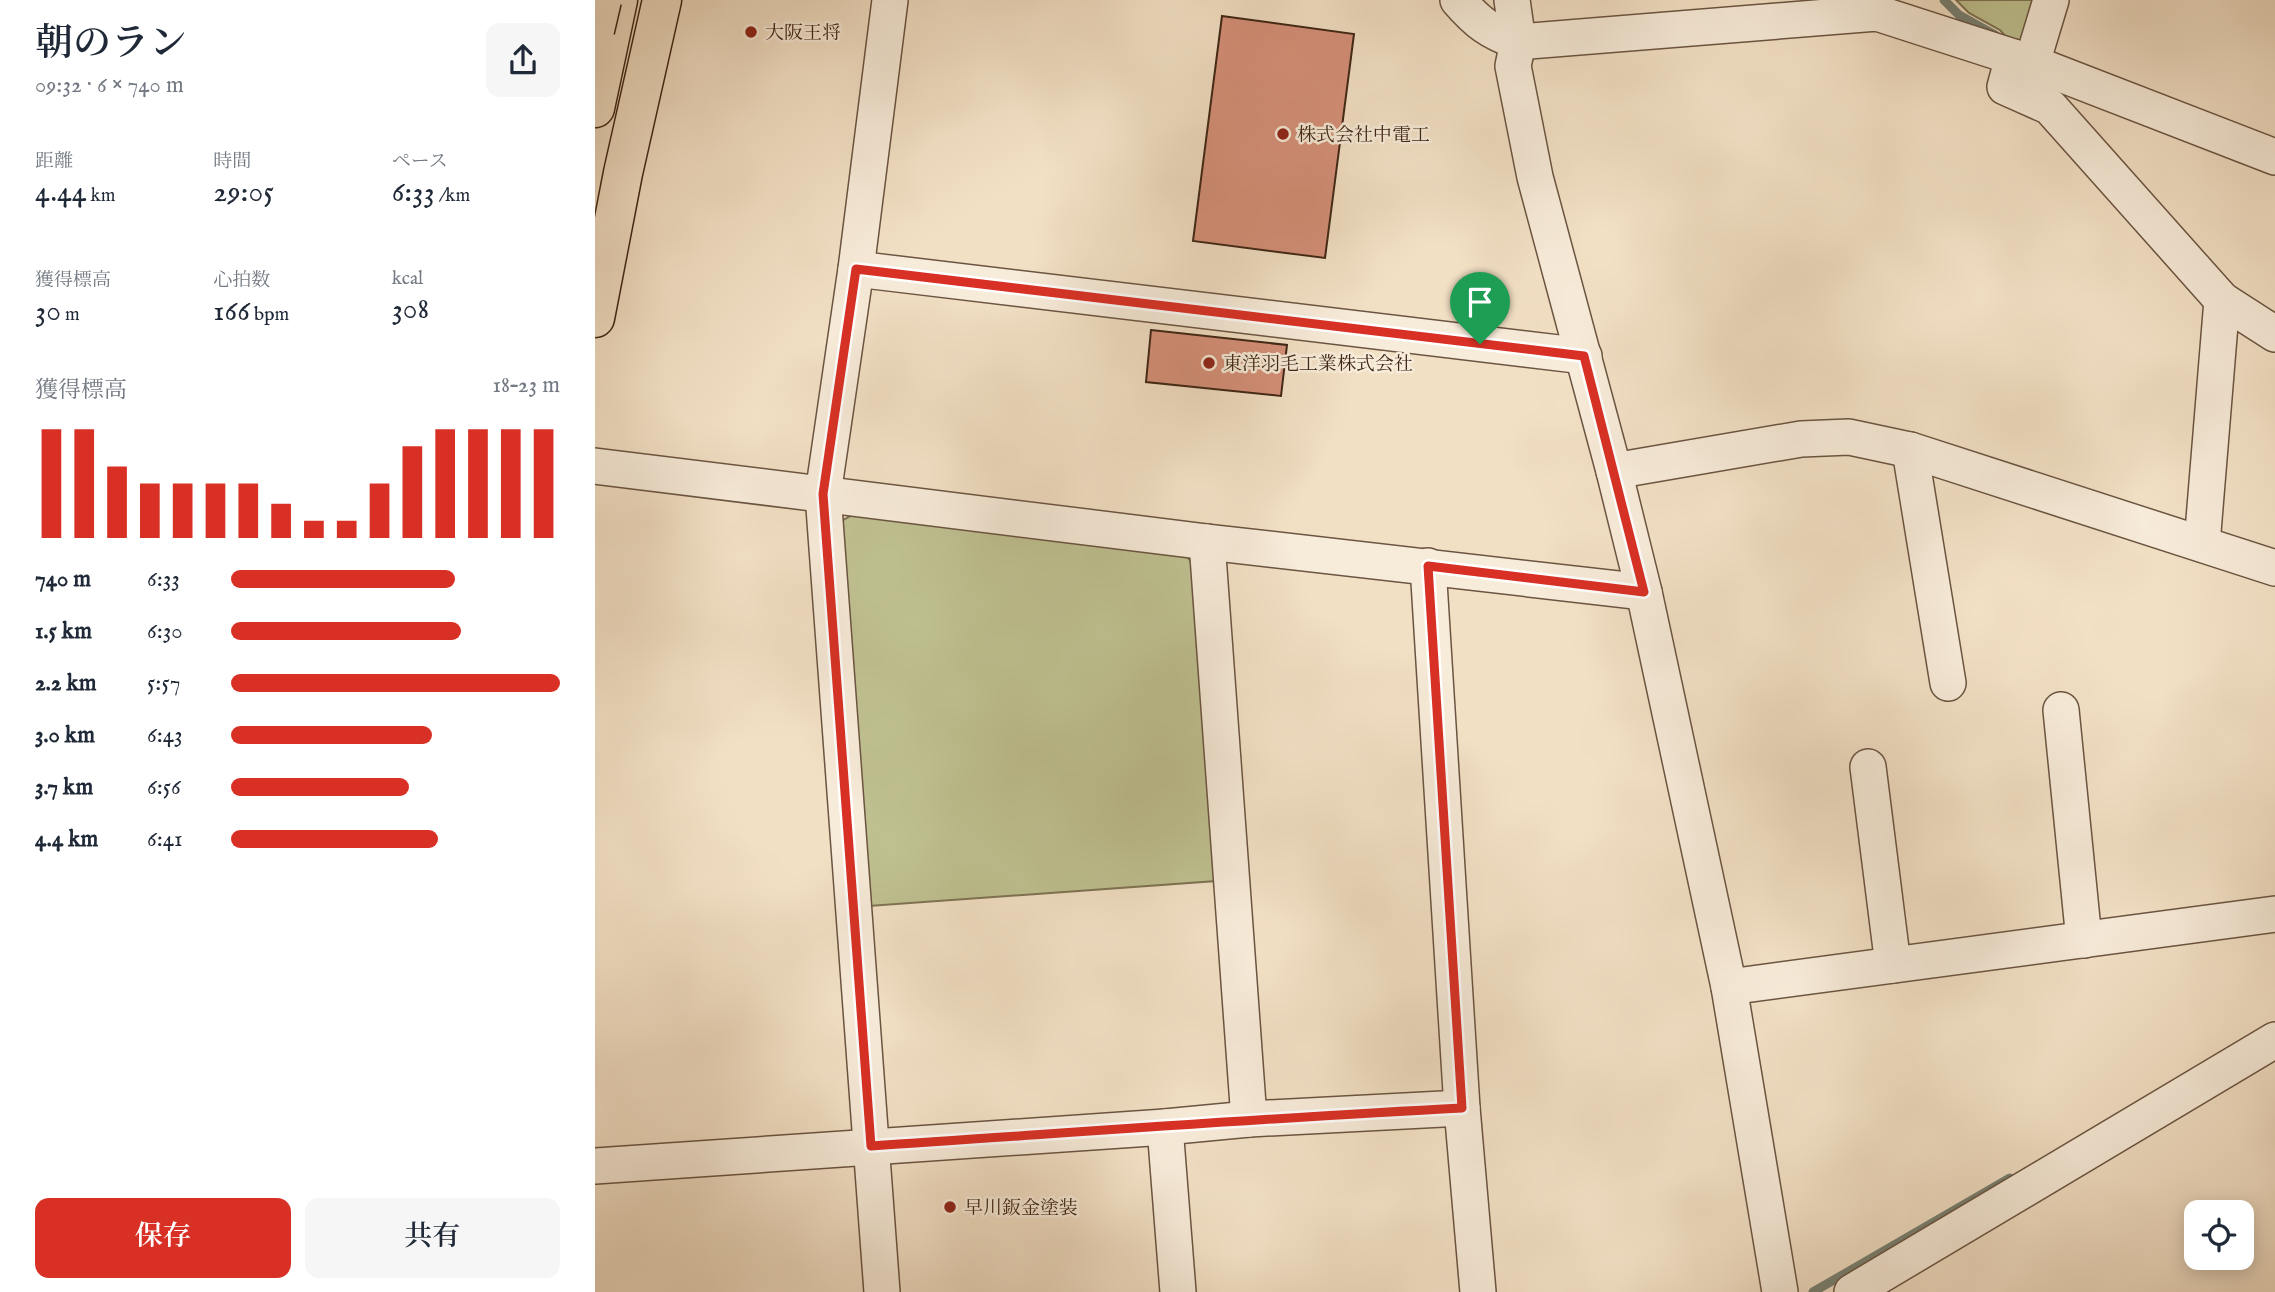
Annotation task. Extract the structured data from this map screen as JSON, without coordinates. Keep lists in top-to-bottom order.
{
  "places": [
    "大阪王将",
    "株式会社中電工",
    "東洋羽毛工業株式会社",
    "早川鈑金塗装"
  ],
  "page": {
    "heading": ["朝のラン", "09:32 · 6 × 740 m"],
    "stats": [
      ["距離", "4.44 km"],
      ["時間", "29:05"],
      ["ペース", "6:33 /km"],
      ["獲得標高", "30 m"],
      ["心拍数", "166 bpm"],
      ["kcal", "308"]
    ],
    "chart": ["獲得標高", "18–23 m"],
    "list": [
      {
        "name": "740 m",
        "note": "6:33"
      },
      {
        "name": "1.5 km",
        "note": "6:30"
      },
      {
        "name": "2.2 km",
        "note": "5:57"
      },
      {
        "name": "3.0 km",
        "note": "6:43"
      },
      {
        "name": "3.7 km",
        "note": "6:56"
      },
      {
        "name": "4.4 km",
        "note": "6:41"
      }
    ],
    "buttons": ["保存", "共有"]
  }
}
